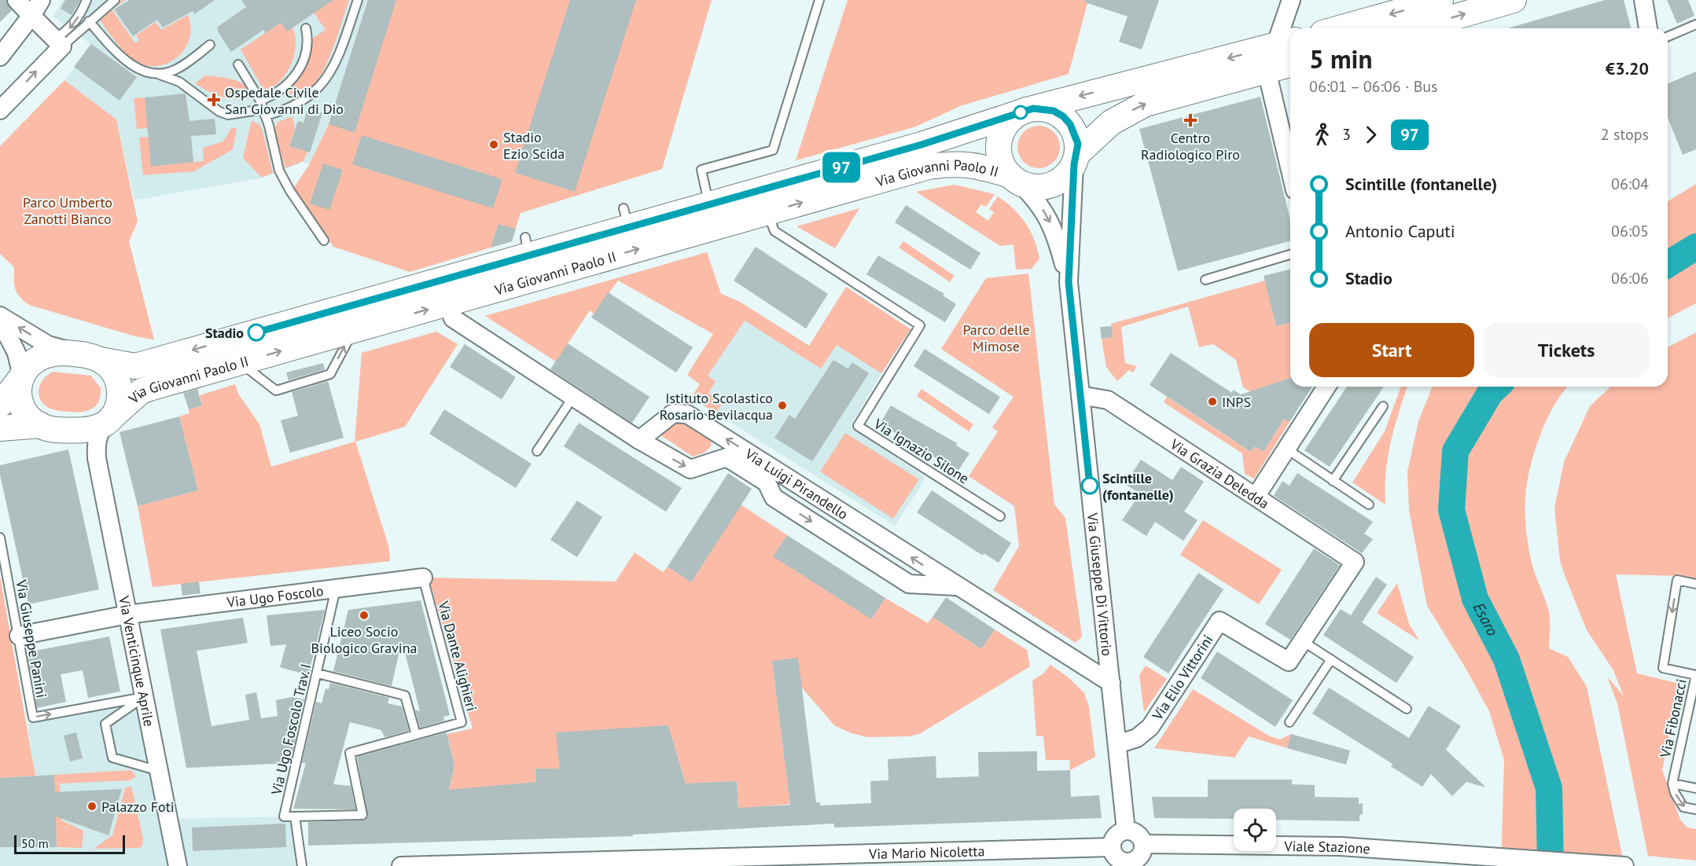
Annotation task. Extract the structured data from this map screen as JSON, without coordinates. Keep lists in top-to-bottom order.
{
  "streets": {
    "street": [
      "Via Giovanni Paolo II",
      "Via Grazia Deledda",
      "Via Luigi Pirandello",
      "Via Giuseppe Di Vittorio",
      "Via Ugo Foscolo",
      "Via Venticinque Aprile",
      "Via Elio Vittorini",
      "Viale Stazione",
      "Via Mario Nicoletta"
    ],
    "lane": [
      "Via Ignazio Silone",
      "Via Giuseppe Panini",
      "Via Dante Alighieri",
      "Via Fibonacci",
      "Via Ugo Foscolo Trav. I"
    ]
  },
  "crossings": [
    ["Via Giovanni Paolo II", "Via Ignazio Silone"],
    ["Via Giovanni Paolo II", "Via Luigi Pirandello"],
    ["Via Grazia Deledda", "Via Giuseppe Di Vittorio"],
    ["Via Grazia Deledda", "Via Elio Vittorini"],
    ["Via Luigi Pirandello", "Via Giuseppe Di Vittorio"],
    ["Via Giuseppe Di Vittorio", "Via Elio Vittorini"],
    ["Via Giuseppe Di Vittorio", "Viale Stazione"],
    ["Via Giuseppe Di Vittorio", "Via Mario Nicoletta"],
    ["Via Ugo Foscolo", "Via Giuseppe Panini"],
    ["Via Ugo Foscolo", "Via Dante Alighieri"],
    ["Via Ugo Foscolo", "Via Venticinque Aprile"],
    ["Via Ugo Foscolo", "Via Ugo Foscolo Trav. I"],
    ["Via Giuseppe Panini", "Via Venticinque Aprile"],
    ["Via Dante Alighieri", "Via Ugo Foscolo Trav. I"],
    ["Viale Stazione", "Via Mario Nicoletta"]
  ],
  "water": ["Esaro"],
  "parks": ["Parco Umberto Zanotti Bianco", "Parco delle Mimose"],
  "places": {
    "health": ["Ospedale Civile San Giovanni di Dio", "Centro Radiologico Piro"],
    "other": [
      "Stadio Ezio Scida",
      "Stadio",
      "INPS",
      "Istituto Scolastico Rosario Bevilacqua",
      "Scintille (fontanelle)",
      "Liceo Socio Biologico Gravina",
      "Palazzo Foti"
    ]
  },
  "lines": ["bus line 97"],
  "scale_bar": "50 m",
  "page": {
    "on_map": "97",
    "heading": ["5 min", "06:01 – 06:06 · Bus", "€3.20"],
    "legs": ["3", "97", "2 stops"],
    "list": [
      {
        "name": "Scintille (fontanelle)",
        "value": "06:04"
      },
      {
        "name": "Antonio Caputi",
        "value": "06:05"
      },
      {
        "name": "Stadio",
        "value": "06:06"
      }
    ],
    "buttons": ["Start", "Tickets"],
    "scale": "50 m"
  }
}
